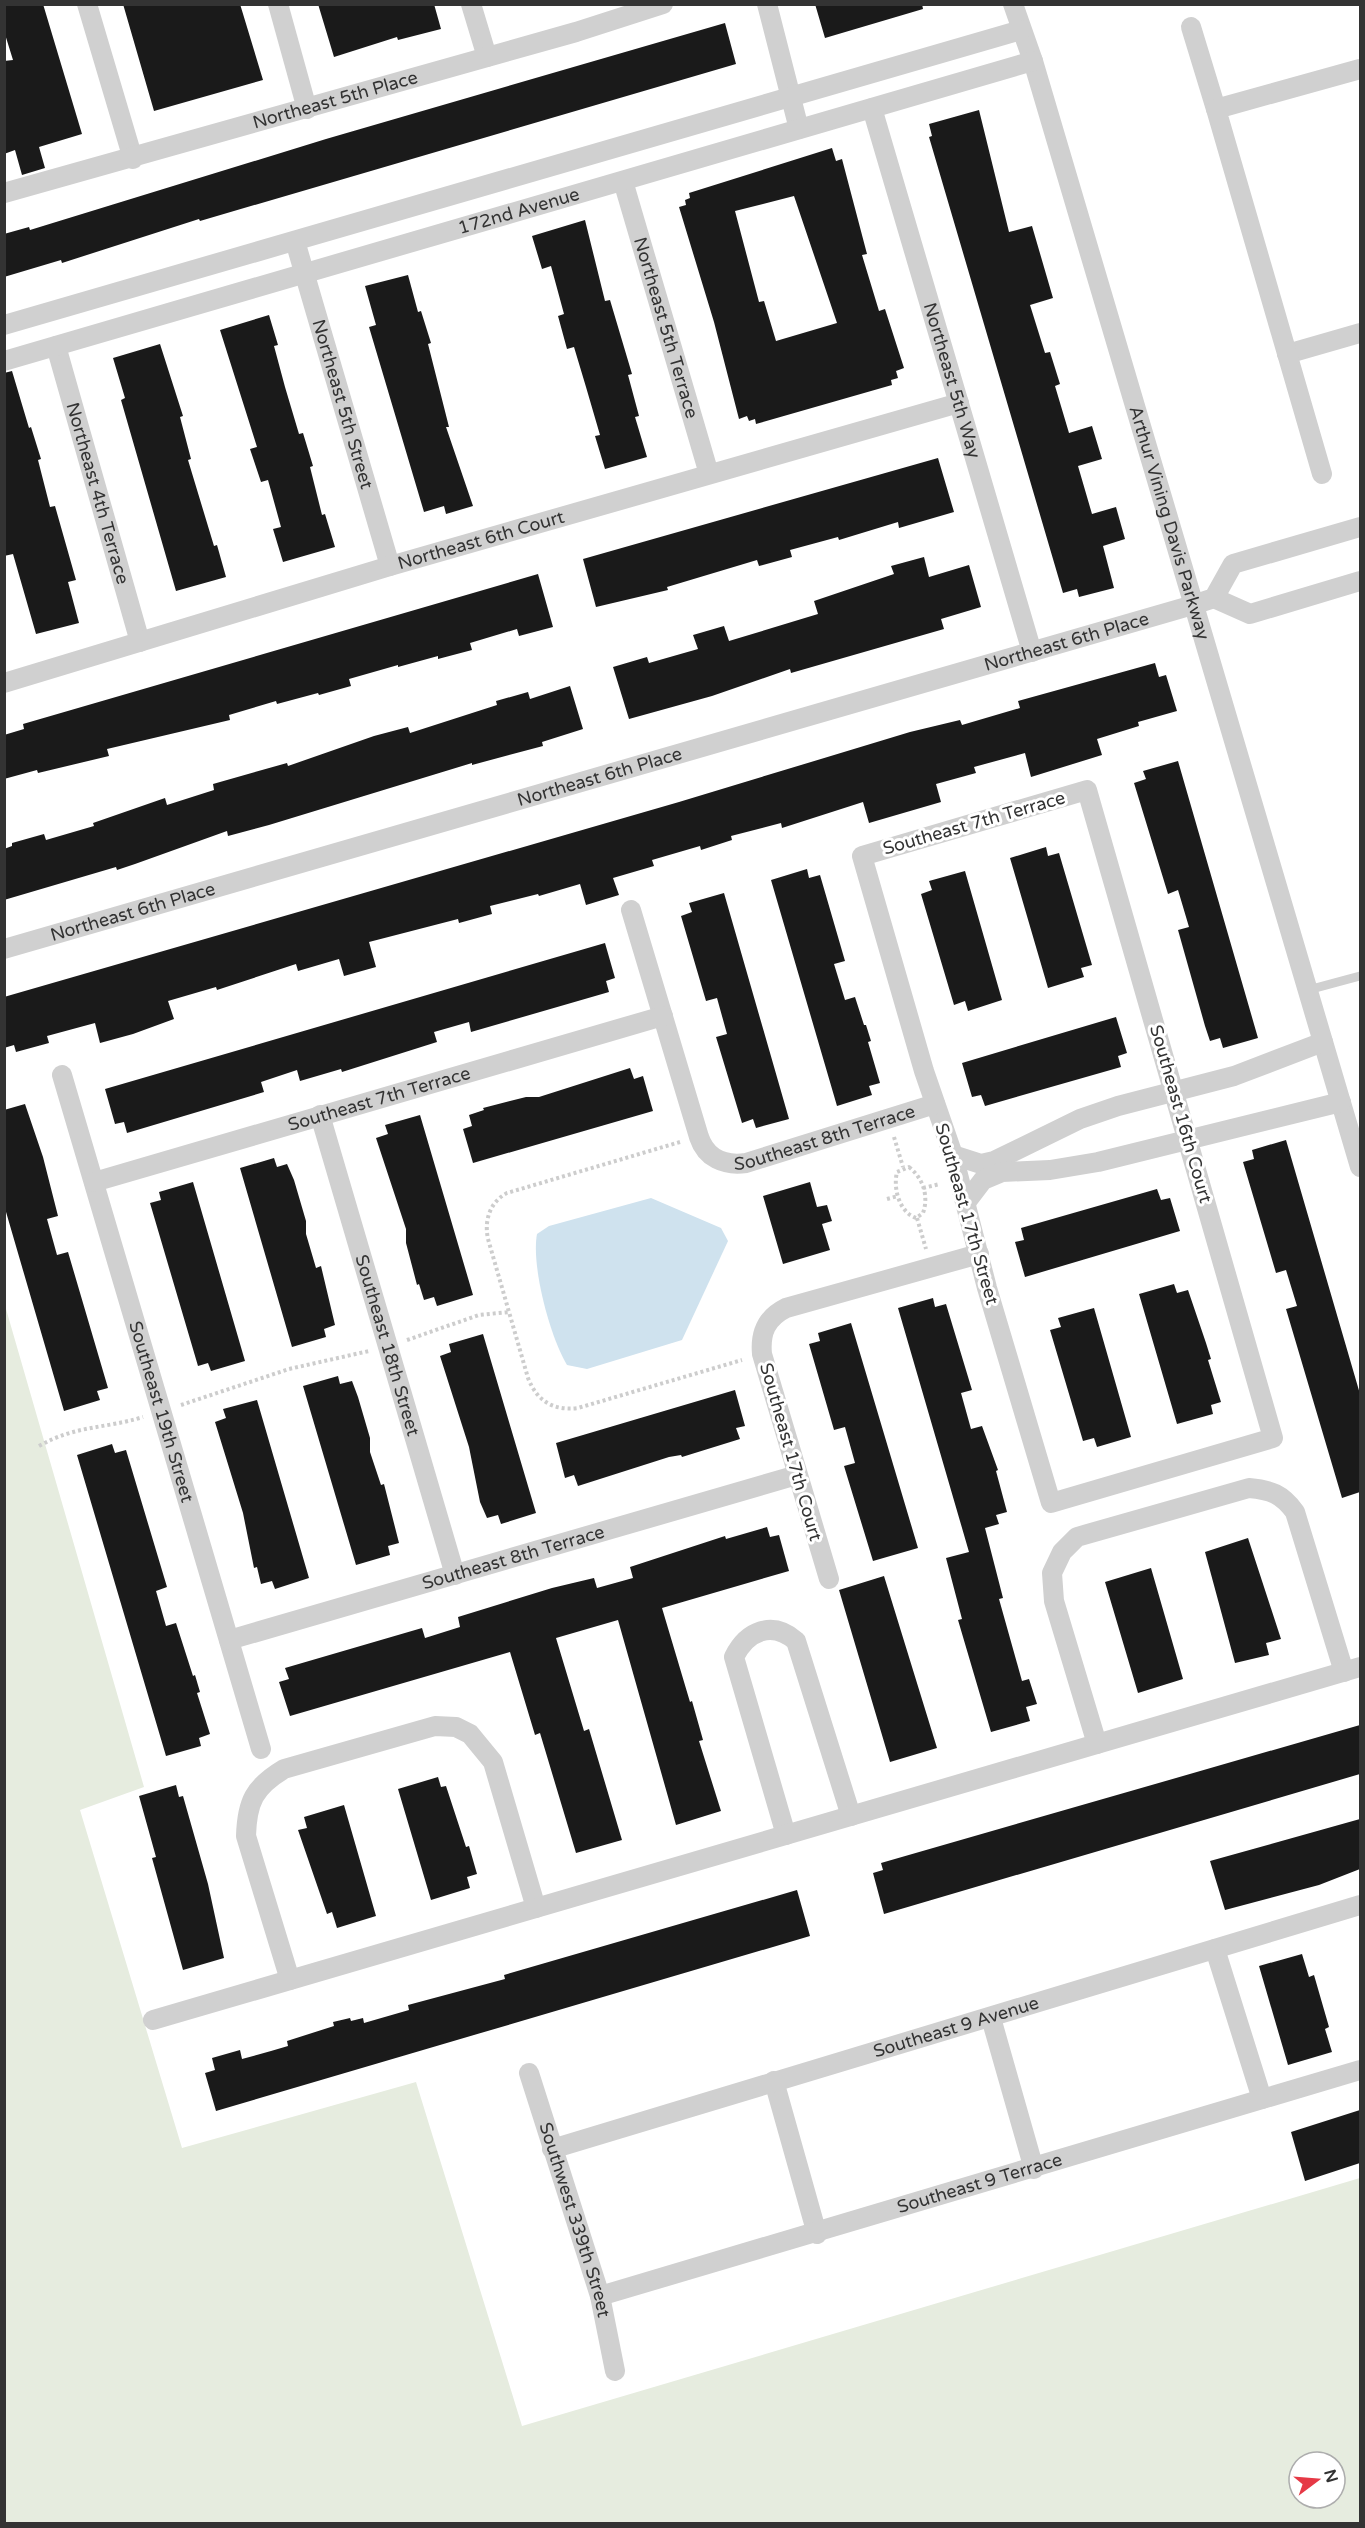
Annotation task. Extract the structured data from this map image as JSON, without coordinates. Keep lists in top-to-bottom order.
{
  "streets": {
    "street": [
      "Northeast 5th Place",
      "172nd Avenue",
      "Northeast 5th Terrace",
      "Northeast 5th Way",
      "Northeast 5th Street",
      "Northeast 4th Terrace",
      "Arthur Vining Davis Parkway",
      "Northeast 6th Court",
      "Northeast 6th Place",
      "Southeast 7th Terrace",
      "Southeast 16th Court",
      "Southeast 8th Terrace",
      "Southeast 17th Street",
      "Southeast 18th Street",
      "Southeast 19th Street",
      "Southeast 17th Court",
      "Southeast 9 Avenue",
      "Southeast 9 Terrace",
      "Southwest 339th Street"
    ]
  },
  "crossings": [
    ["172nd Avenue", "Northeast 5th Terrace"],
    ["172nd Avenue", "Northeast 5th Way"],
    ["172nd Avenue", "Northeast 5th Street"],
    ["172nd Avenue", "Northeast 4th Terrace"],
    ["172nd Avenue", "Arthur Vining Davis Parkway"],
    ["Northeast 5th Terrace", "Northeast 6th Court"],
    ["Northeast 5th Way", "Northeast 6th Court"],
    ["Northeast 5th Way", "Northeast 6th Place"],
    ["Northeast 5th Street", "Northeast 6th Court"],
    ["Northeast 4th Terrace", "Northeast 6th Court"],
    ["Arthur Vining Davis Parkway", "Northeast 6th Place"],
    ["Southeast 7th Terrace", "Southeast 16th Court"],
    ["Southeast 7th Terrace", "Southeast 8th Terrace"],
    ["Southeast 7th Terrace", "Southeast 17th Street"],
    ["Southeast 7th Terrace", "Southeast 18th Street"],
    ["Southeast 7th Terrace", "Southeast 19th Street"],
    ["Southeast 16th Court", "Southeast 17th Street"],
    ["Southeast 8th Terrace", "Southeast 17th Street"],
    ["Southeast 8th Terrace", "Southeast 18th Street"],
    ["Southeast 8th Terrace", "Southeast 19th Street"],
    ["Southeast 8th Terrace", "Southeast 17th Court"],
    ["Southeast 17th Street", "Southeast 17th Court"],
    ["Southeast 9 Avenue", "Southwest 339th Street"],
    ["Southeast 9 Terrace", "Southwest 339th Street"]
  ],
  "north": "right"
}
